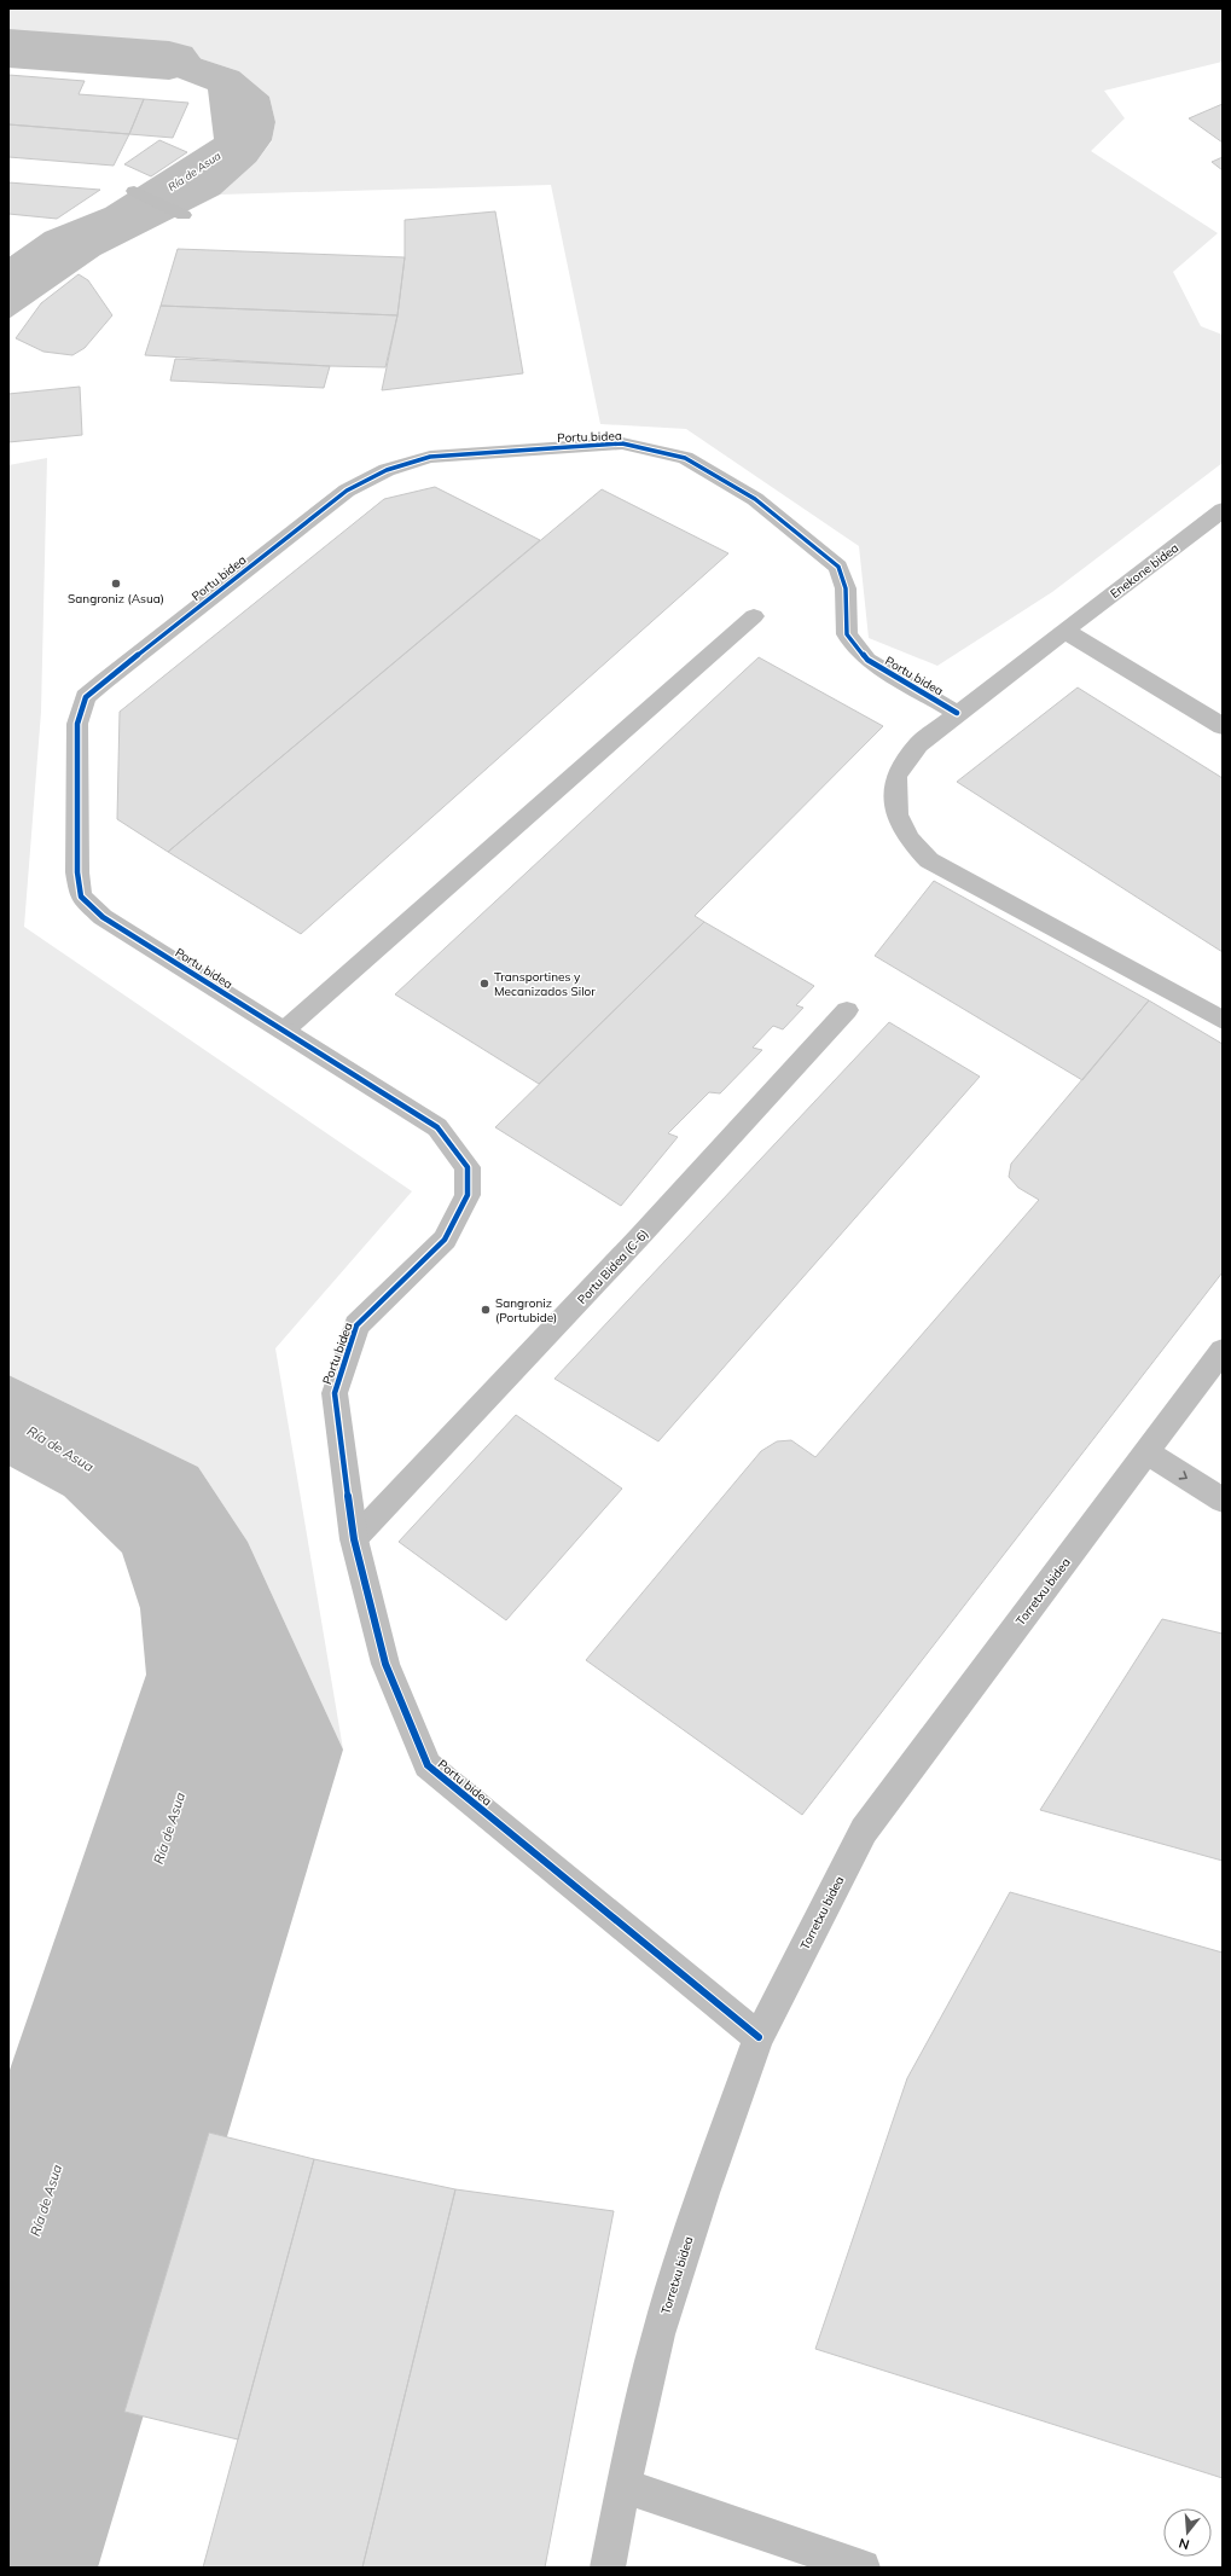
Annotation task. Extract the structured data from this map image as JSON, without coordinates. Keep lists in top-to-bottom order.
{
  "streets": {
    "street": ["Portu bidea", "Enekone bidea", "Torretxu bidea"],
    "lane": ["Portu Bidea (C-6)"]
  },
  "crossings": [
    ["Portu bidea", "Enekone bidea"],
    ["Portu bidea", "Portu Bidea (C-6)"],
    ["Portu bidea", "Torretxu bidea"]
  ],
  "water": ["Ría de Asua"],
  "places": ["Sangroniz (Asua)", "Transportines y Mecanizados Silor", "Sangroniz (Portubide)"],
  "north": "bottom"
}
